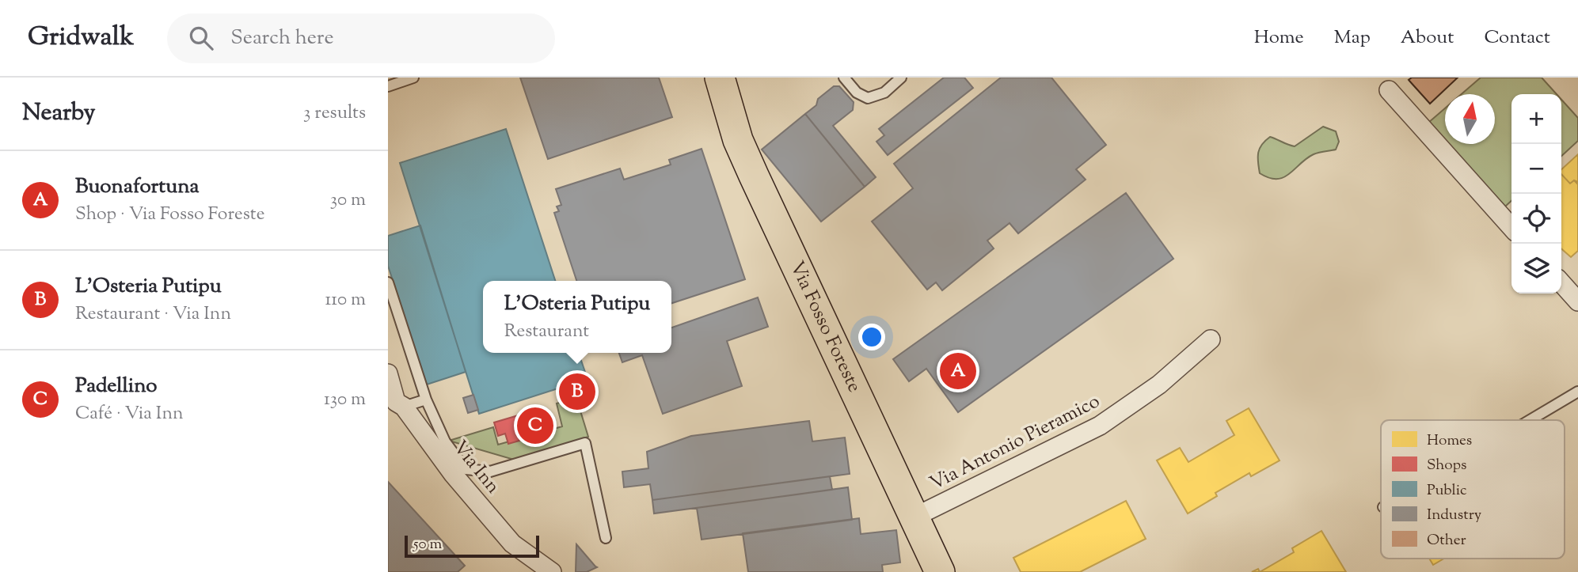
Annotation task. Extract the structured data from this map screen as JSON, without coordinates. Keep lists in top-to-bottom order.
{
  "streets": {
    "main road": ["Via Fosso Foreste"],
    "street": ["Via Antonio Pieramico", "Via Inn"]
  },
  "crossings": [
    ["Via Fosso Foreste", "Via Antonio Pieramico"]
  ],
  "legend": [
    "Homes",
    "Shops",
    "Public",
    "Industry",
    "Other"
  ],
  "scale_bar": "50 m",
  "north": "top",
  "page": {
    "header": "Gridwalk",
    "search": "Search here",
    "nav": [
      "Home",
      "Map",
      "About",
      "Contact"
    ],
    "heading": ["Nearby", "3 results"],
    "map_buttons": ["+", "−"],
    "list": [
      {
        "mark": "A",
        "name": "Buonafortuna",
        "note": "Shop · Via Fosso Foreste",
        "value": "30 m"
      },
      {
        "mark": "B",
        "name": "L'Osteria Putipu",
        "note": "Restaurant · Via Inn",
        "value": "110 m"
      },
      {
        "mark": "C",
        "name": "Padellino",
        "note": "Café · Via Inn",
        "value": "130 m"
      }
    ],
    "popup": ["L'Osteria Putipu", "Restaurant"],
    "pins": ["A", "B", "C"],
    "scale": "50 m"
  }
}
